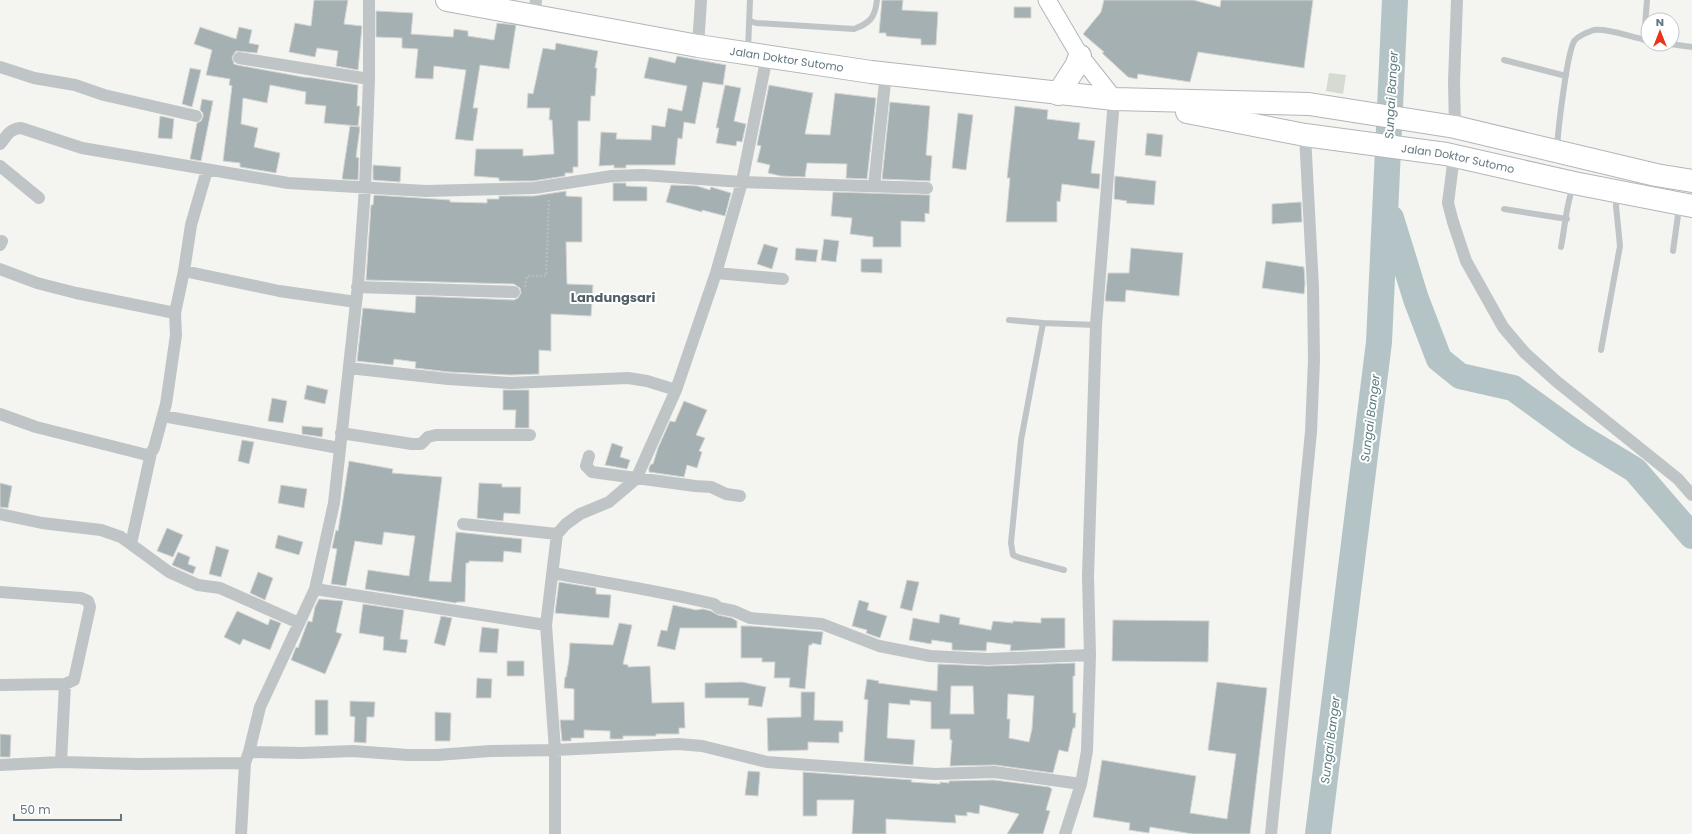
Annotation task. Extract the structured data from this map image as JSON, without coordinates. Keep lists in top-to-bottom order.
{
  "streets": {
    "highway": ["Jalan Doktor Sutomo"]
  },
  "districts": ["Landungsari"],
  "water": ["Sungai Banger"],
  "scale_bar": "50 m",
  "north": "top"
}
